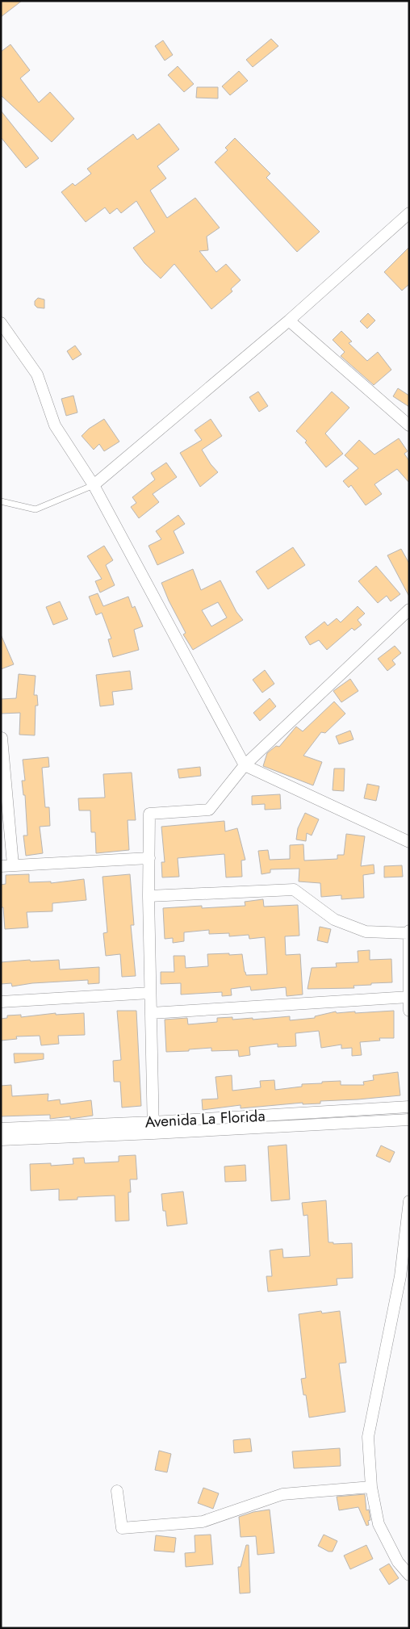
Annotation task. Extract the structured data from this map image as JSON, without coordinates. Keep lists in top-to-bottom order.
{
  "streets": {
    "street": ["Avenida La Florida"]
  }
}
